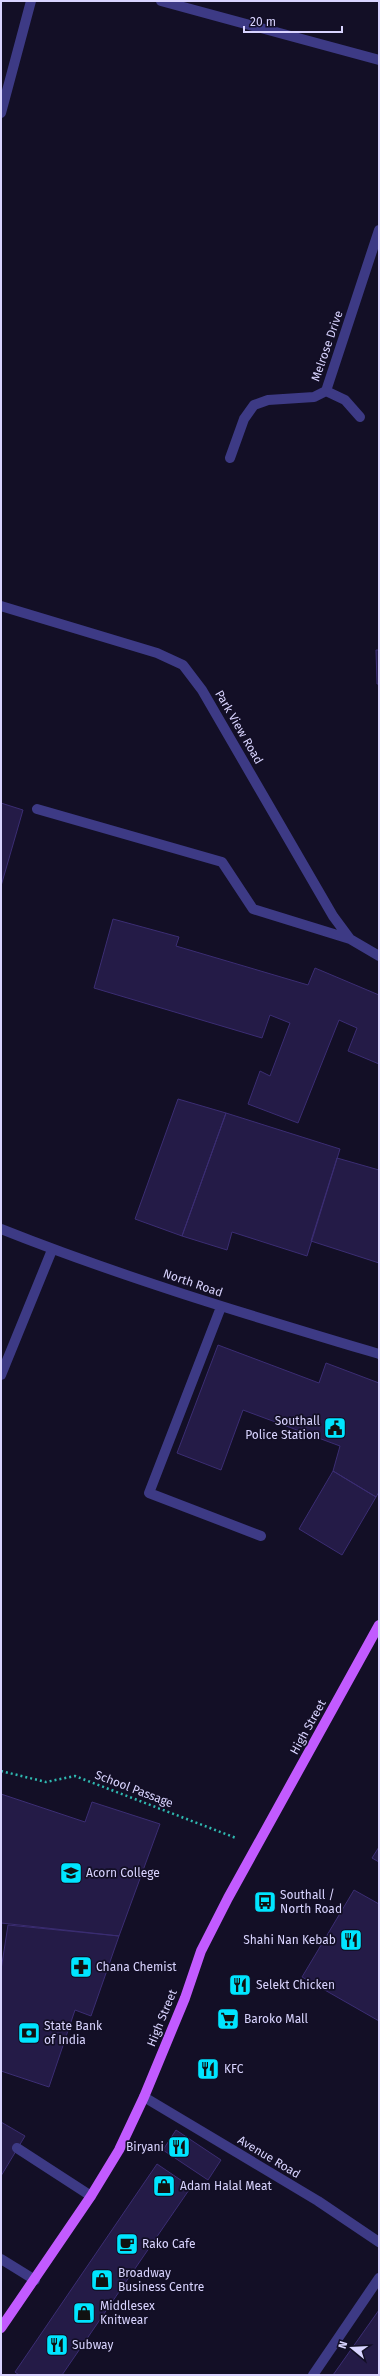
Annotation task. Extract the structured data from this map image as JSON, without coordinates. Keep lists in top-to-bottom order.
{
  "streets": {
    "main road": ["High Street"],
    "street": [
      "Melrose Drive",
      "Park View Road",
      "North Road",
      "Avenue Road"
    ],
    "path": ["School Passage"]
  },
  "crossings": [
    ["High Street", "School Passage"],
    ["High Street", "Avenue Road"]
  ],
  "places": {
    "public building": ["Southall Police Station"],
    "school or university": ["Acorn College"],
    "bus stop": ["Southall / North Road"],
    "restaurant": [
      "Shahi Nan Kebab",
      "Selekt Chicken",
      "KFC",
      "Biryani",
      "Subway"
    ],
    "pharmacy": ["Chana Chemist"],
    "supermarket": ["Baroko Mall"],
    "bank": ["State Bank of India"],
    "shop": ["Adam Halal Meat", "Broadway Business Centre", "Middlesex Knitwear"],
    "cafe": ["Rako Cafe"]
  },
  "scale_bar": "20 m",
  "north": "left"
}
